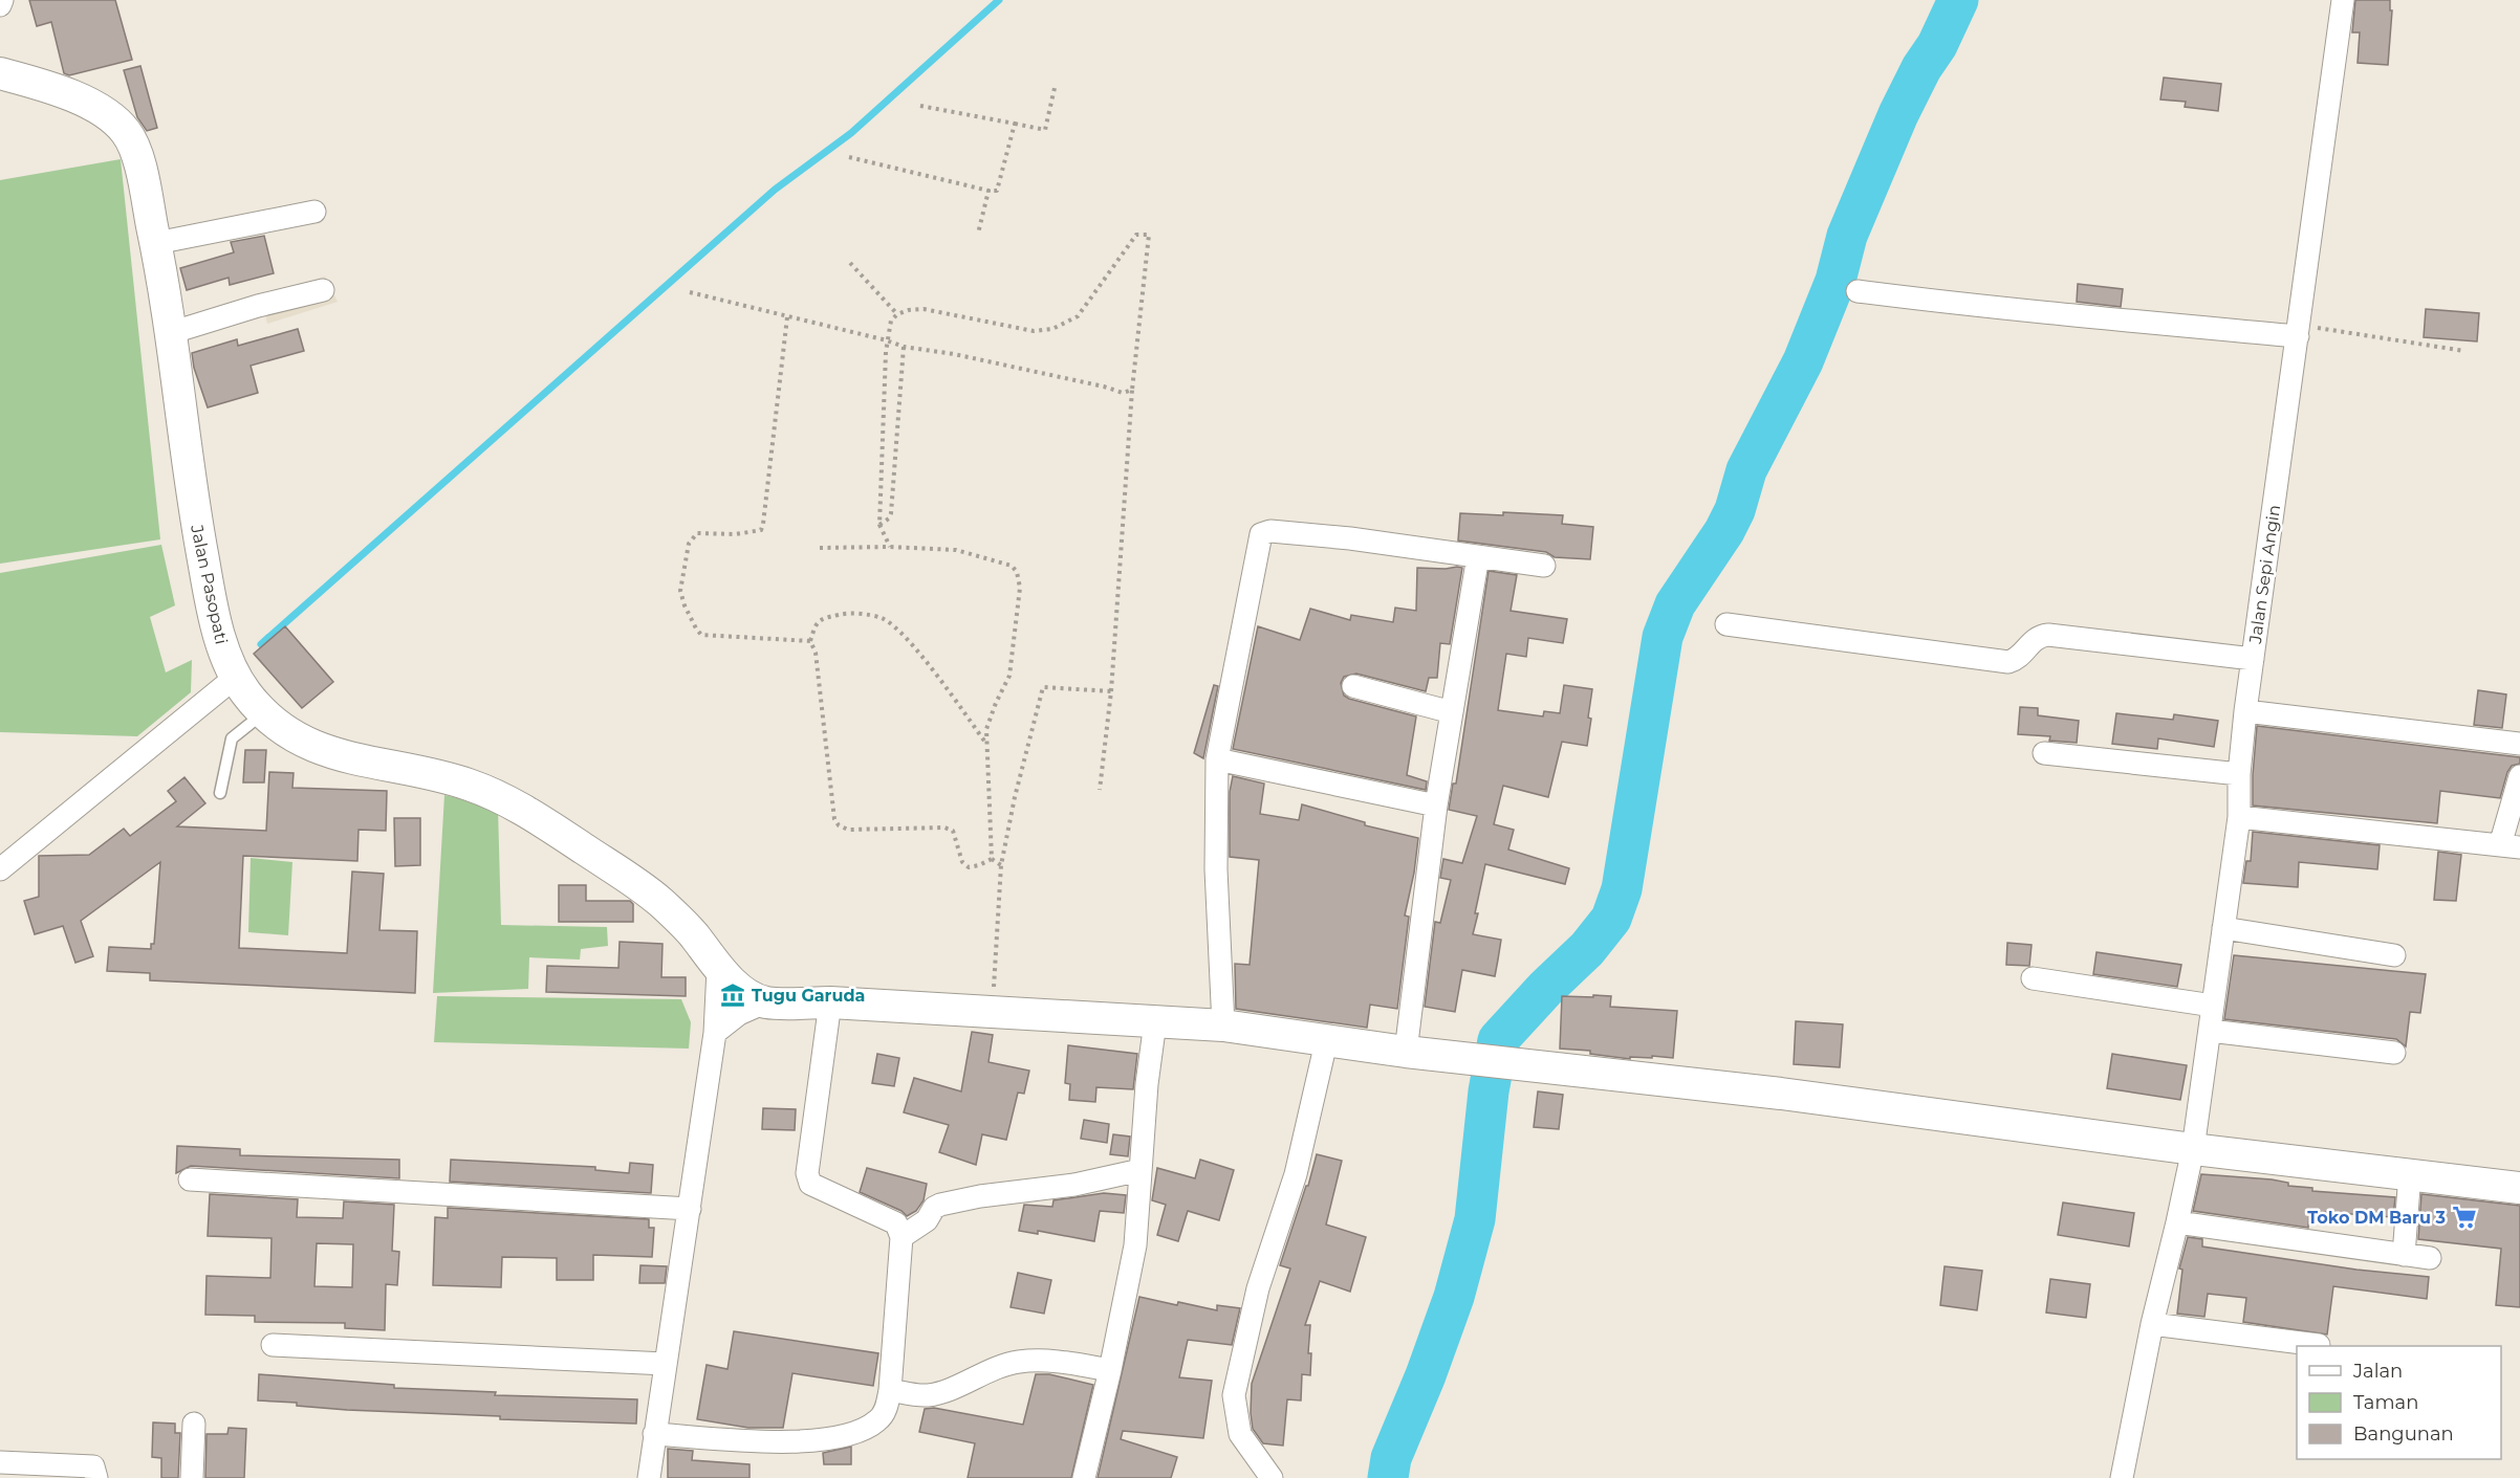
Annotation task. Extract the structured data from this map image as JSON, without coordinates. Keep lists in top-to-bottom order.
{
  "streets": {
    "street": ["Jalan Sepi Angin", "Jalan Pasopati"]
  },
  "places": {
    "museum": ["Tugu Garuda"],
    "supermarket": ["Toko DM Baru 3"]
  },
  "legend": ["Jalan", "Taman", "Bangunan"]
}
